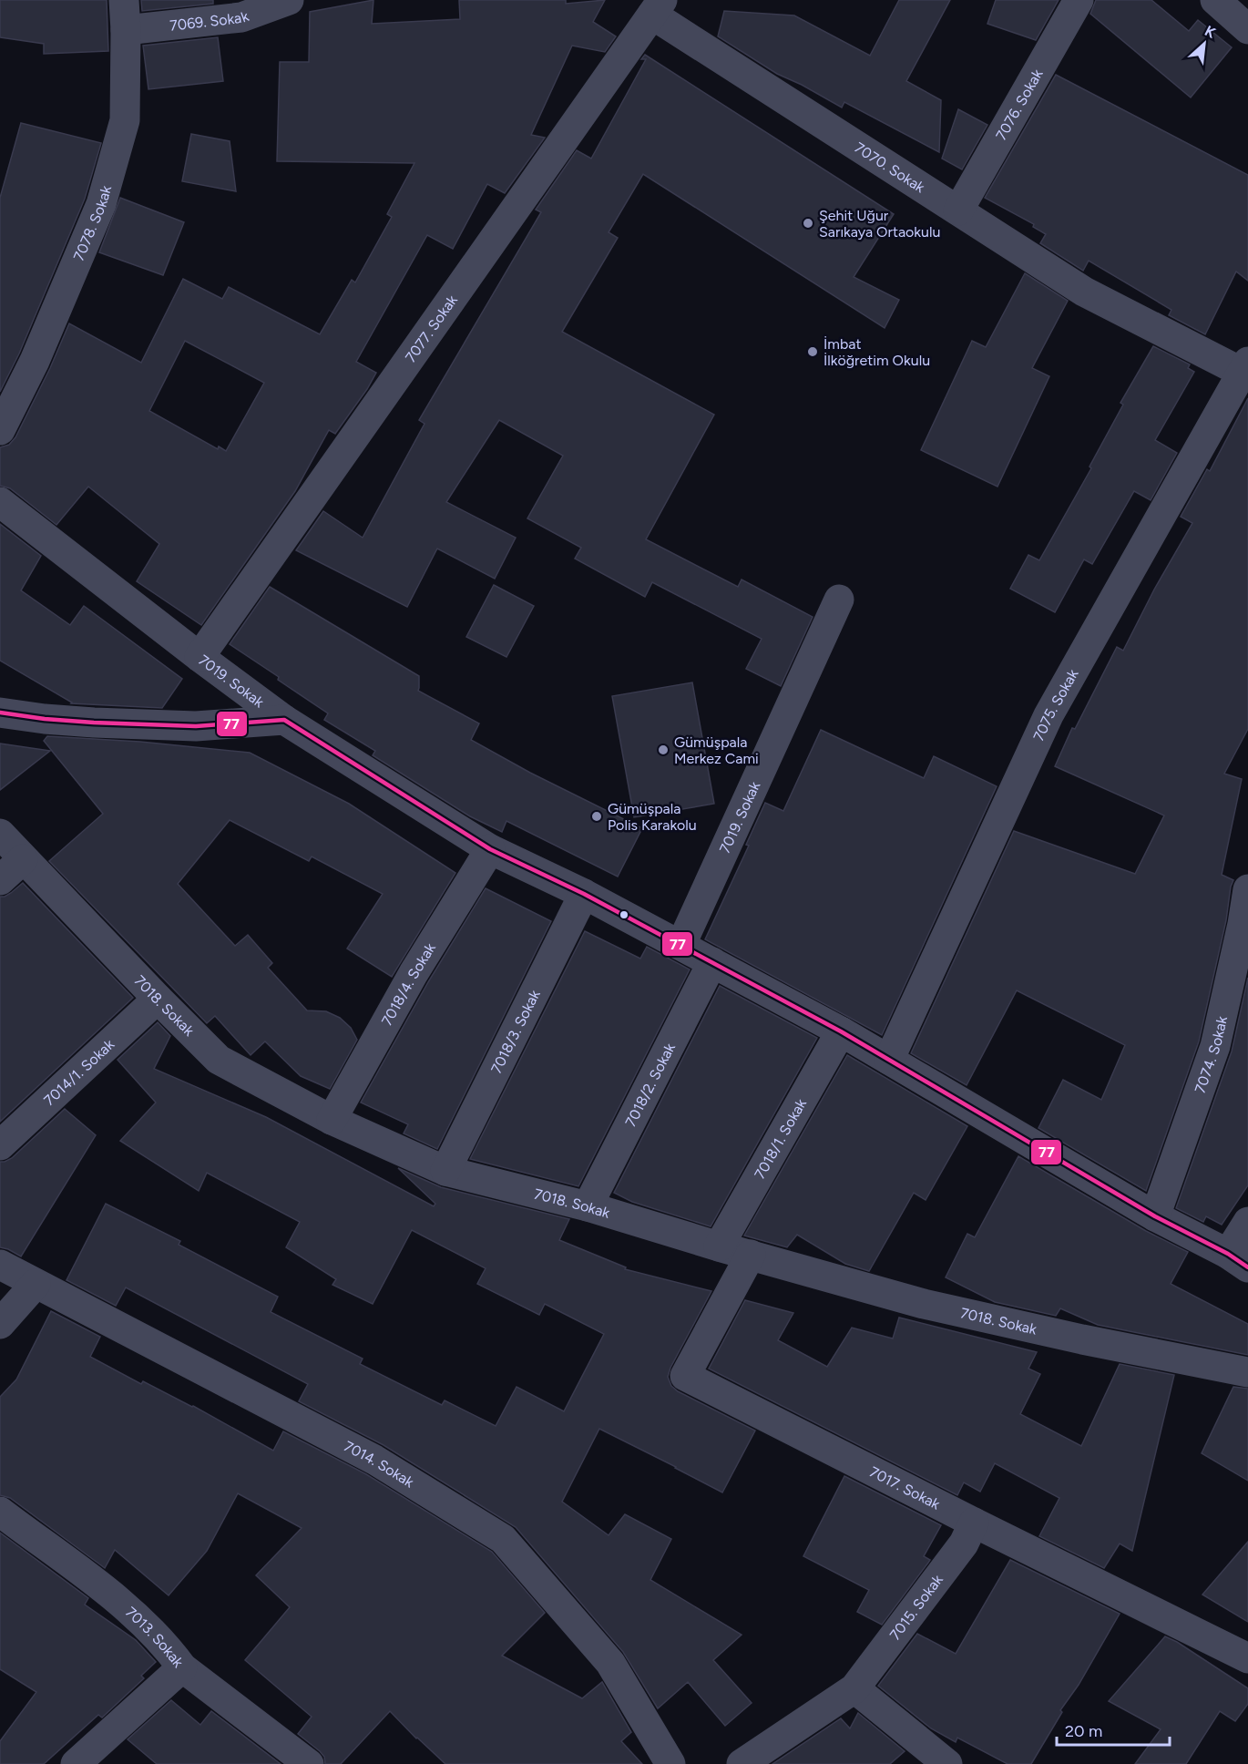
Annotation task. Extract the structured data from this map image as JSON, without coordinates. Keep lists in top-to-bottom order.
{
  "streets": {
    "street": [
      "7069. Sokak",
      "7076. Sokak",
      "7070. Sokak",
      "7078. Sokak",
      "7077. Sokak",
      "7019. Sokak",
      "7075. Sokak",
      "7018/4. Sokak",
      "7018. Sokak",
      "7018/3. Sokak",
      "7074. Sokak",
      "7014/1. Sokak",
      "7018/2. Sokak",
      "7018/1. Sokak",
      "7014. Sokak",
      "7017. Sokak",
      "7015. Sokak",
      "7013. Sokak"
    ]
  },
  "crossings": [
    ["7069. Sokak", "7078. Sokak"],
    ["7076. Sokak", "7070. Sokak"],
    ["7070. Sokak", "7077. Sokak"],
    ["7070. Sokak", "7075. Sokak"],
    ["7077. Sokak", "7019. Sokak"],
    ["7019. Sokak", "7075. Sokak"],
    ["7019. Sokak", "7018/4. Sokak"],
    ["7019. Sokak", "7018/3. Sokak"],
    ["7019. Sokak", "7074. Sokak"],
    ["7019. Sokak", "7018/2. Sokak"],
    ["7019. Sokak", "7018/1. Sokak"],
    ["7018/4. Sokak", "7018. Sokak"],
    ["7018. Sokak", "7018/3. Sokak"],
    ["7018. Sokak", "7014/1. Sokak"],
    ["7018. Sokak", "7018/2. Sokak"],
    ["7018. Sokak", "7018/1. Sokak"],
    ["7018. Sokak", "7017. Sokak"],
    ["7017. Sokak", "7015. Sokak"]
  ],
  "places": [
    "Şehit Uğur Sarıkaya Ortaokulu",
    "İmbat İlköğretim Okulu",
    "Gümüşpala Merkez Cami",
    "Gümüşpala Polis Karakolu"
  ],
  "lines": ["transit line 77"],
  "scale_bar": "20 m",
  "north": "top right"
}
